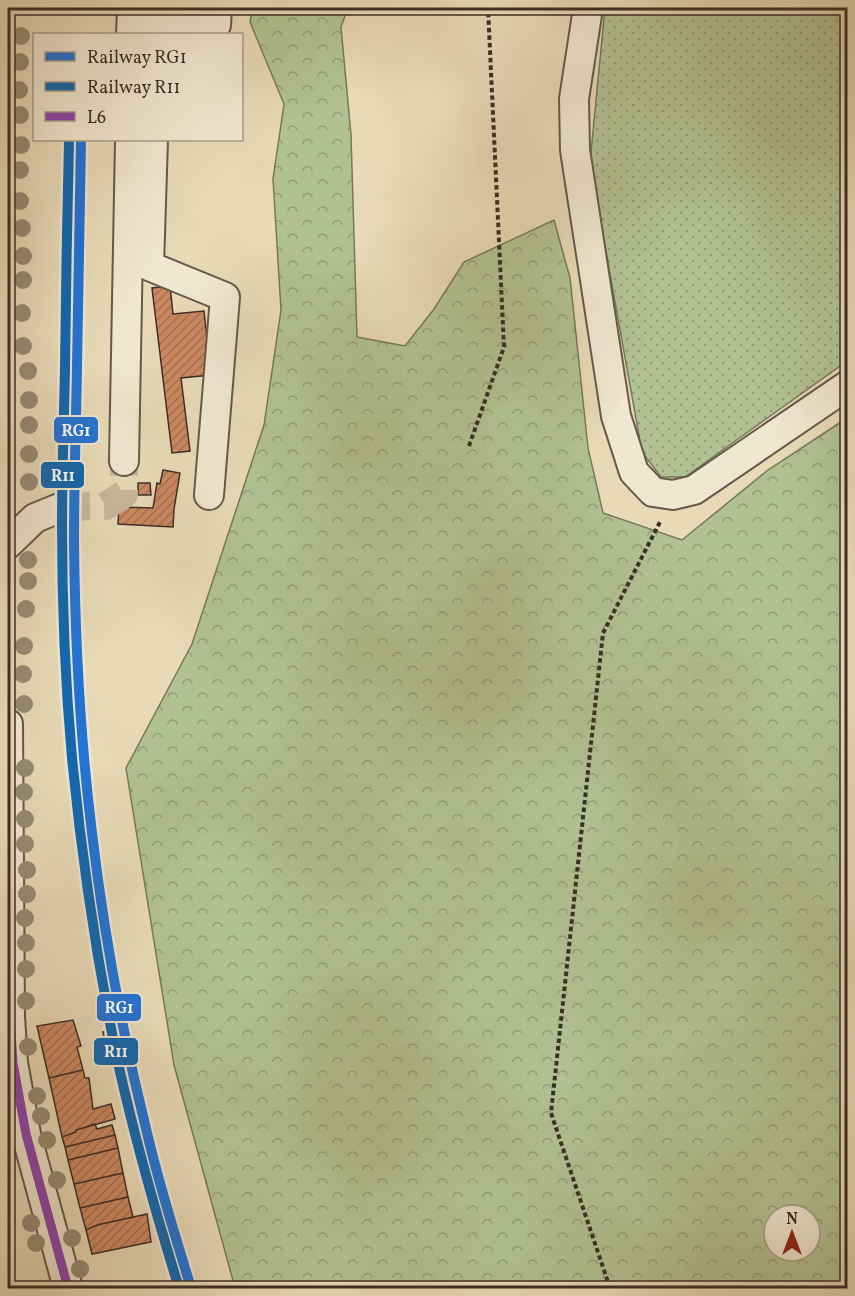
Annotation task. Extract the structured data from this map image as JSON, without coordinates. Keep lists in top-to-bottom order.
{
  "lines": ["rail line RG1", "rail line R11", "transit line L6"],
  "legend": ["Railway RG1", "Railway R11", "L6"],
  "north": "top"
}
